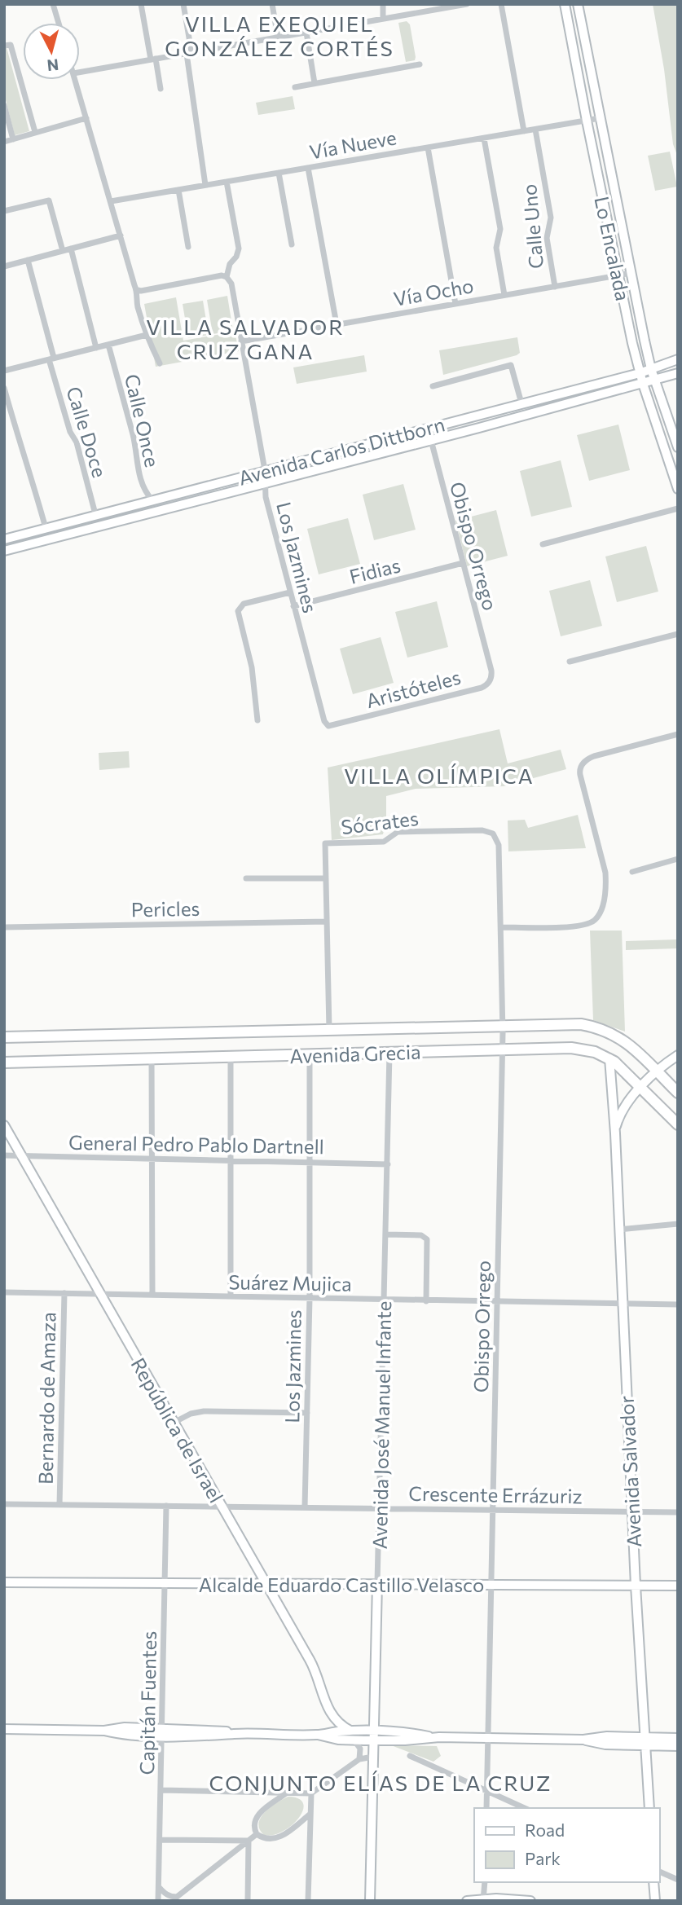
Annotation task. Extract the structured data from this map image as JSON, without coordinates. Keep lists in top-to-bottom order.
{
  "streets": {
    "main road": [
      "Lo Encalada",
      "Avenida Carlos Dittborn",
      "Avenida Grecia",
      "Avenida José Manuel Infante",
      "República de Israel",
      "Avenida Salvador",
      "Alcalde Eduardo Castillo Velasco"
    ],
    "street": [
      "Vía Nueve",
      "Calle Uno",
      "Vía Ocho",
      "Calle Once",
      "Calle Doce",
      "Obispo Orrego",
      "Los Jazmines",
      "Fidias",
      "Aristóteles",
      "Sócrates",
      "Pericles",
      "General Pedro Pablo Dartnell",
      "Suárez Mujica",
      "Bernardo de Amaza",
      "Crescente Errázuriz",
      "Capitán Fuentes"
    ]
  },
  "crossings": [
    ["Vía Nueve", "Calle Uno"],
    ["Vía Nueve", "Lo Encalada"],
    ["Calle Uno", "Vía Ocho"],
    ["Lo Encalada", "Vía Ocho"],
    ["Lo Encalada", "Avenida Carlos Dittborn"],
    ["Vía Ocho", "Los Jazmines"],
    ["Calle Once", "Avenida Carlos Dittborn"],
    ["Calle Doce", "Avenida Carlos Dittborn"],
    ["Avenida Carlos Dittborn", "Obispo Orrego"],
    ["Avenida Carlos Dittborn", "Los Jazmines"],
    ["Obispo Orrego", "Fidias"],
    ["Obispo Orrego", "Aristóteles"],
    ["Obispo Orrego", "Sócrates"],
    ["Obispo Orrego", "Avenida Grecia"],
    ["Obispo Orrego", "Suárez Mujica"],
    ["Obispo Orrego", "Crescente Errázuriz"],
    ["Obispo Orrego", "Alcalde Eduardo Castillo Velasco"],
    ["Los Jazmines", "Fidias"],
    ["Los Jazmines", "Aristóteles"],
    ["Los Jazmines", "Avenida Grecia"],
    ["Los Jazmines", "General Pedro Pablo Dartnell"],
    ["Los Jazmines", "Suárez Mujica"],
    ["Los Jazmines", "Crescente Errázuriz"],
    ["Avenida Grecia", "Avenida José Manuel Infante"],
    ["Avenida Grecia", "Avenida Salvador"],
    ["General Pedro Pablo Dartnell", "Avenida José Manuel Infante"],
    ["General Pedro Pablo Dartnell", "República de Israel"],
    ["Suárez Mujica", "Bernardo de Amaza"],
    ["Suárez Mujica", "Avenida José Manuel Infante"],
    ["Suárez Mujica", "República de Israel"],
    ["Suárez Mujica", "Avenida Salvador"],
    ["Bernardo de Amaza", "Crescente Errázuriz"],
    ["Avenida José Manuel Infante", "Crescente Errázuriz"],
    ["Avenida José Manuel Infante", "Alcalde Eduardo Castillo Velasco"],
    ["República de Israel", "Crescente Errázuriz"],
    ["República de Israel", "Alcalde Eduardo Castillo Velasco"],
    ["Avenida Salvador", "Crescente Errázuriz"],
    ["Avenida Salvador", "Alcalde Eduardo Castillo Velasco"],
    ["Crescente Errázuriz", "Capitán Fuentes"],
    ["Alcalde Eduardo Castillo Velasco", "Capitán Fuentes"]
  ],
  "districts": [
    "VILLA EXEQUIEL GONZÁLEZ CORTÉS",
    "VILLA SALVADOR CRUZ GANA",
    "VILLA OLÍMPICA",
    "CONJUNTO ELÍAS DE LA CRUZ"
  ],
  "legend": ["Road", "Park"],
  "north": "bottom"
}
